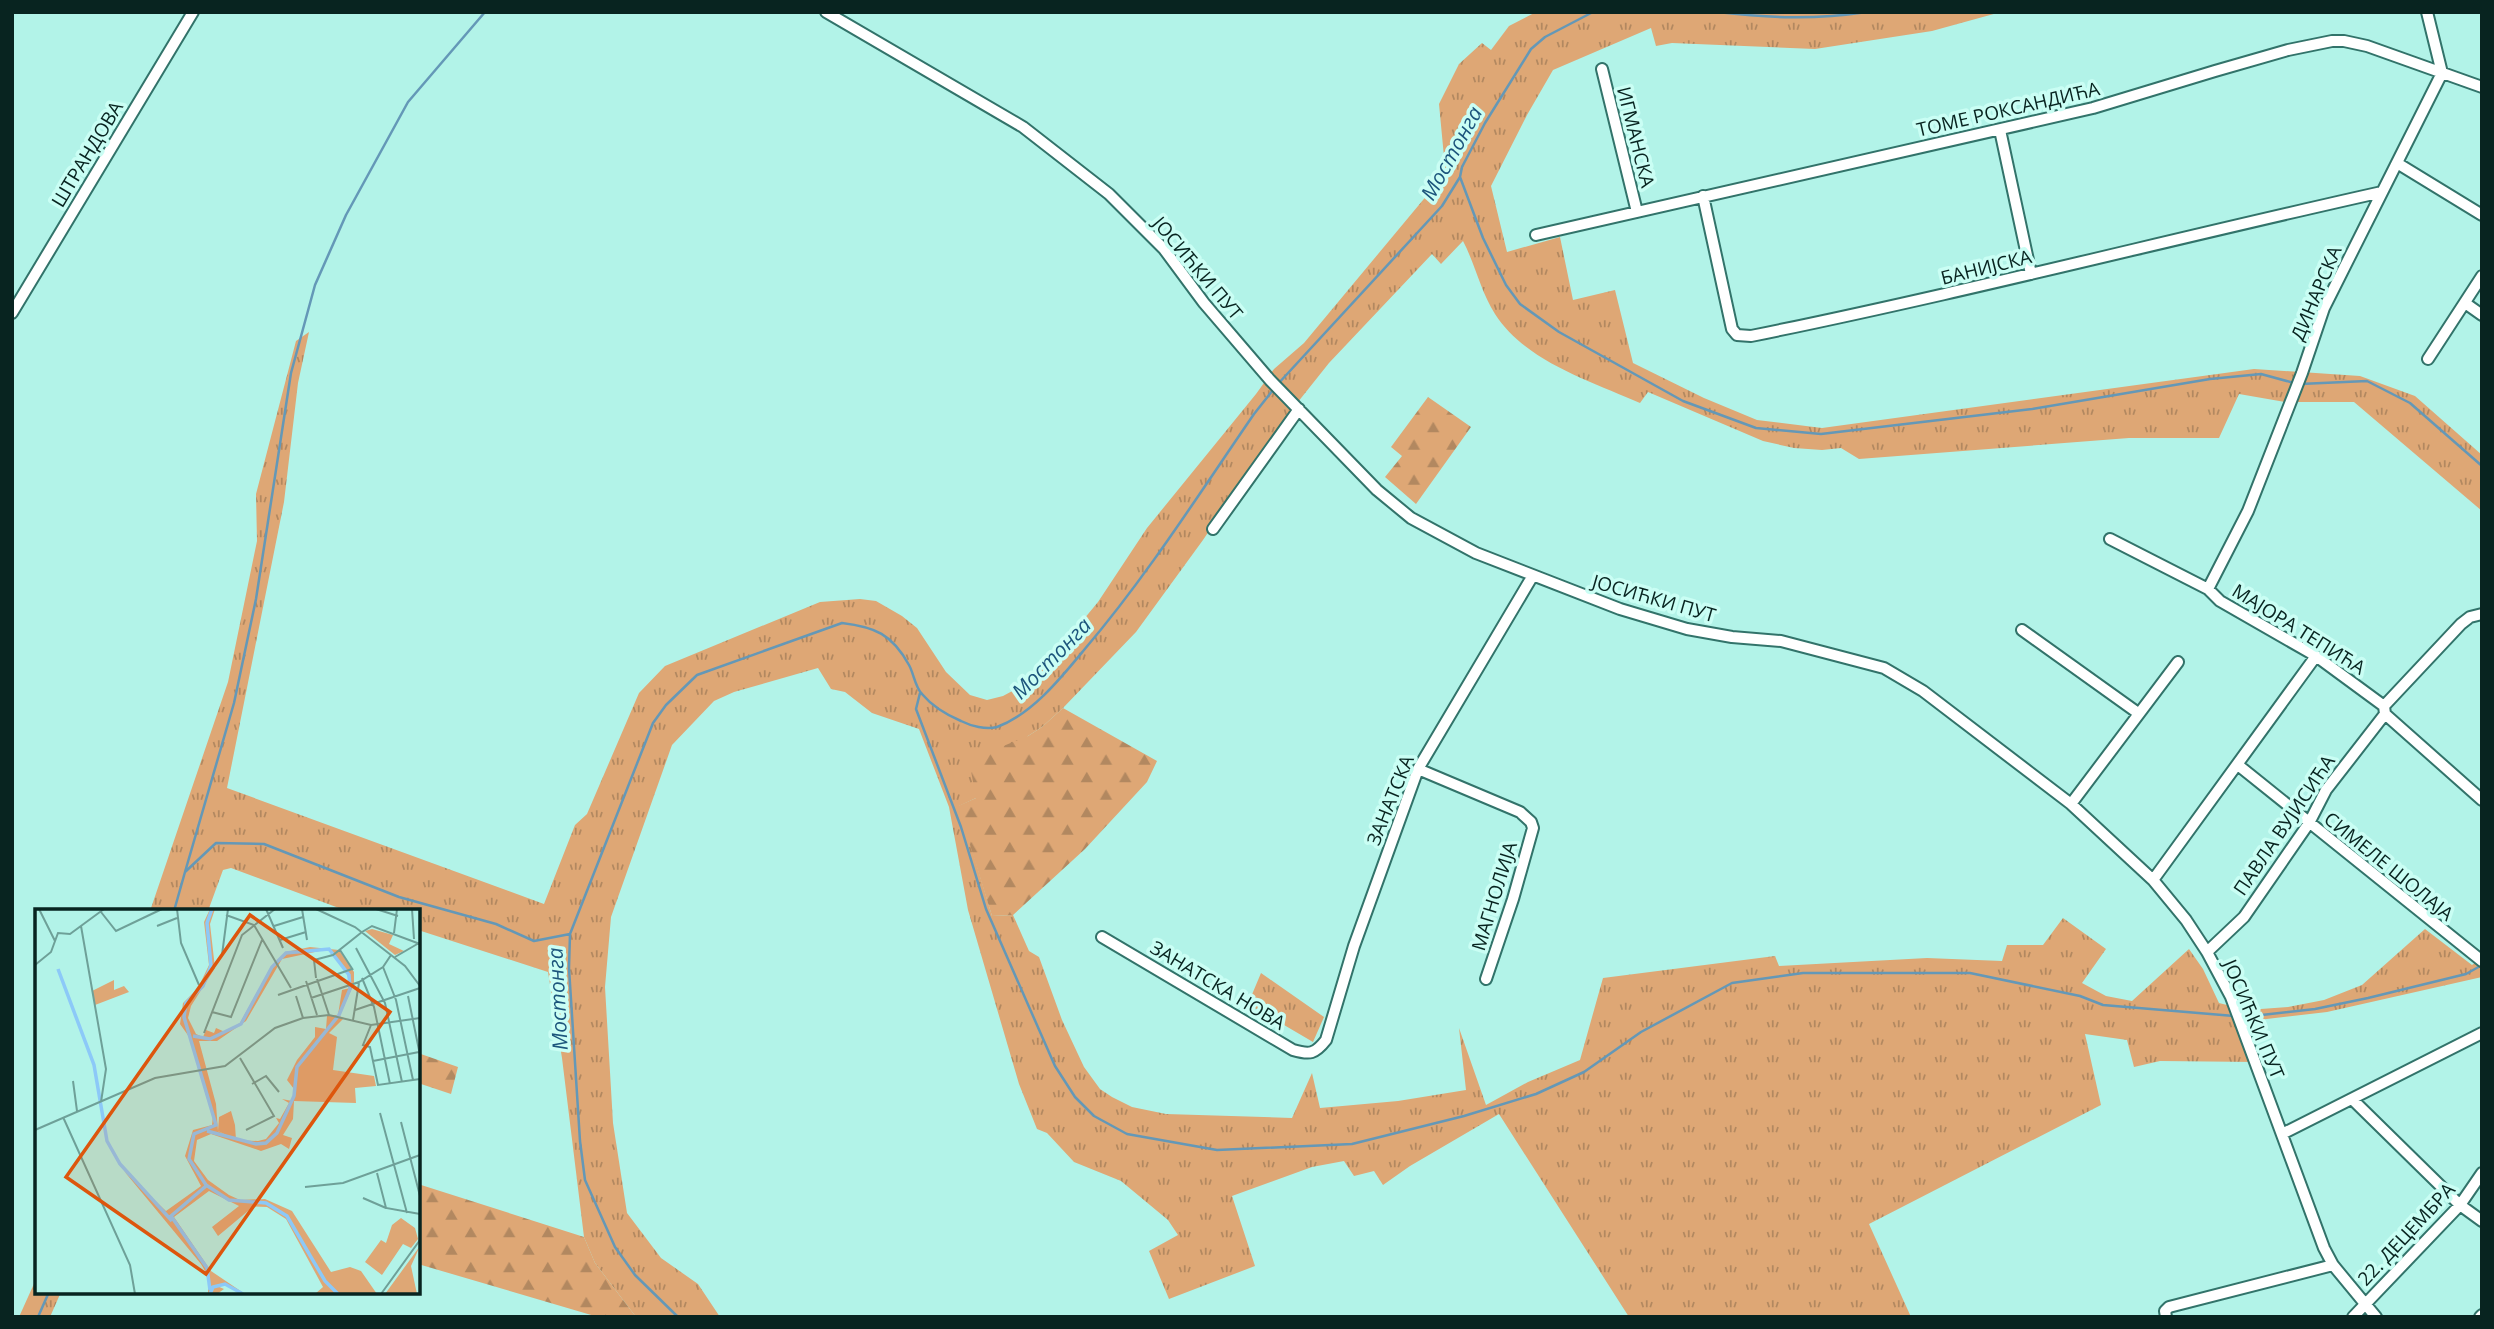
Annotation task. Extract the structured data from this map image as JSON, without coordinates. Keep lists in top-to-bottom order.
{
  "streets": {
    "street": [
      "ТОМЕ РОКСАНДИЋА",
      "ИГМАНСКА",
      "ШТРАНДОВА",
      "БАНИЈСКА",
      "ЈОСИЋКИ ПУТ",
      "ДИНАРСКА",
      "МАЈОРА ТЕПИЋА",
      "ЗАНАТСКА",
      "ПАВЛА ВУЈИСИЋА",
      "СИМЕЛЕ ШОЛАЈА",
      "МАГНОЛИЈА",
      "ЗАНАТСКА НОВА",
      "22. ДЕЦЕМБРА"
    ]
  },
  "crossings": [
    ["ТОМЕ РОКСАНДИЋА", "ИГМАНСКА"],
    ["ТОМЕ РОКСАНДИЋА", "БАНИЈСКА"],
    ["ТОМЕ РОКСАНДИЋА", "ДИНАРСКА"],
    ["БАНИЈСКА", "ДИНАРСКА"],
    ["ЈОСИЋКИ ПУТ", "ЗАНАТСКА"],
    ["ЈОСИЋКИ ПУТ", "ПАВЛА ВУЈИСИЋА"],
    ["ЈОСИЋКИ ПУТ", "22. ДЕЦЕМБРА"],
    ["ДИНАРСКА", "МАЈОРА ТЕПИЋА"],
    ["МАЈОРА ТЕПИЋА", "ПАВЛА ВУЈИСИЋА"],
    ["ЗАНАТСКА", "МАГНОЛИЈА"],
    ["ЗАНАТСКА", "ЗАНАТСКА НОВА"],
    ["ПАВЛА ВУЈИСИЋА", "СИМЕЛЕ ШОЛАЈА"]
  ],
  "water": ["Мостонга"]
}
